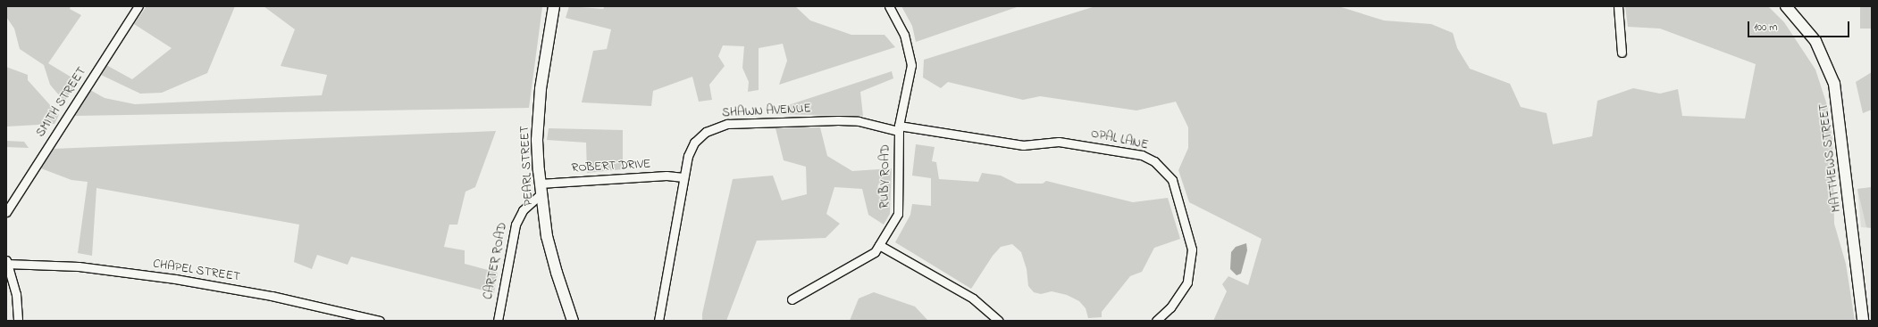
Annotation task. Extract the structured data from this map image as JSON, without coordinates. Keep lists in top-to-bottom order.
{
  "streets": {
    "street": [
      "SMITH STREET",
      "SHAWN AVENUE",
      "OPAL LANE",
      "MATTHEWS STREET",
      "PEARL STREET",
      "ROBERT DRIVE",
      "RUBY ROAD",
      "CARTER ROAD",
      "CHAPEL STREET"
    ]
  },
  "crossings": [
    ["SHAWN AVENUE", "OPAL LANE"],
    ["SHAWN AVENUE", "ROBERT DRIVE"],
    ["SHAWN AVENUE", "RUBY ROAD"],
    ["OPAL LANE", "RUBY ROAD"],
    ["PEARL STREET", "ROBERT DRIVE"],
    ["PEARL STREET", "CARTER ROAD"],
    ["ROBERT DRIVE", "CARTER ROAD"]
  ],
  "scale_bar": "100 m"
}
